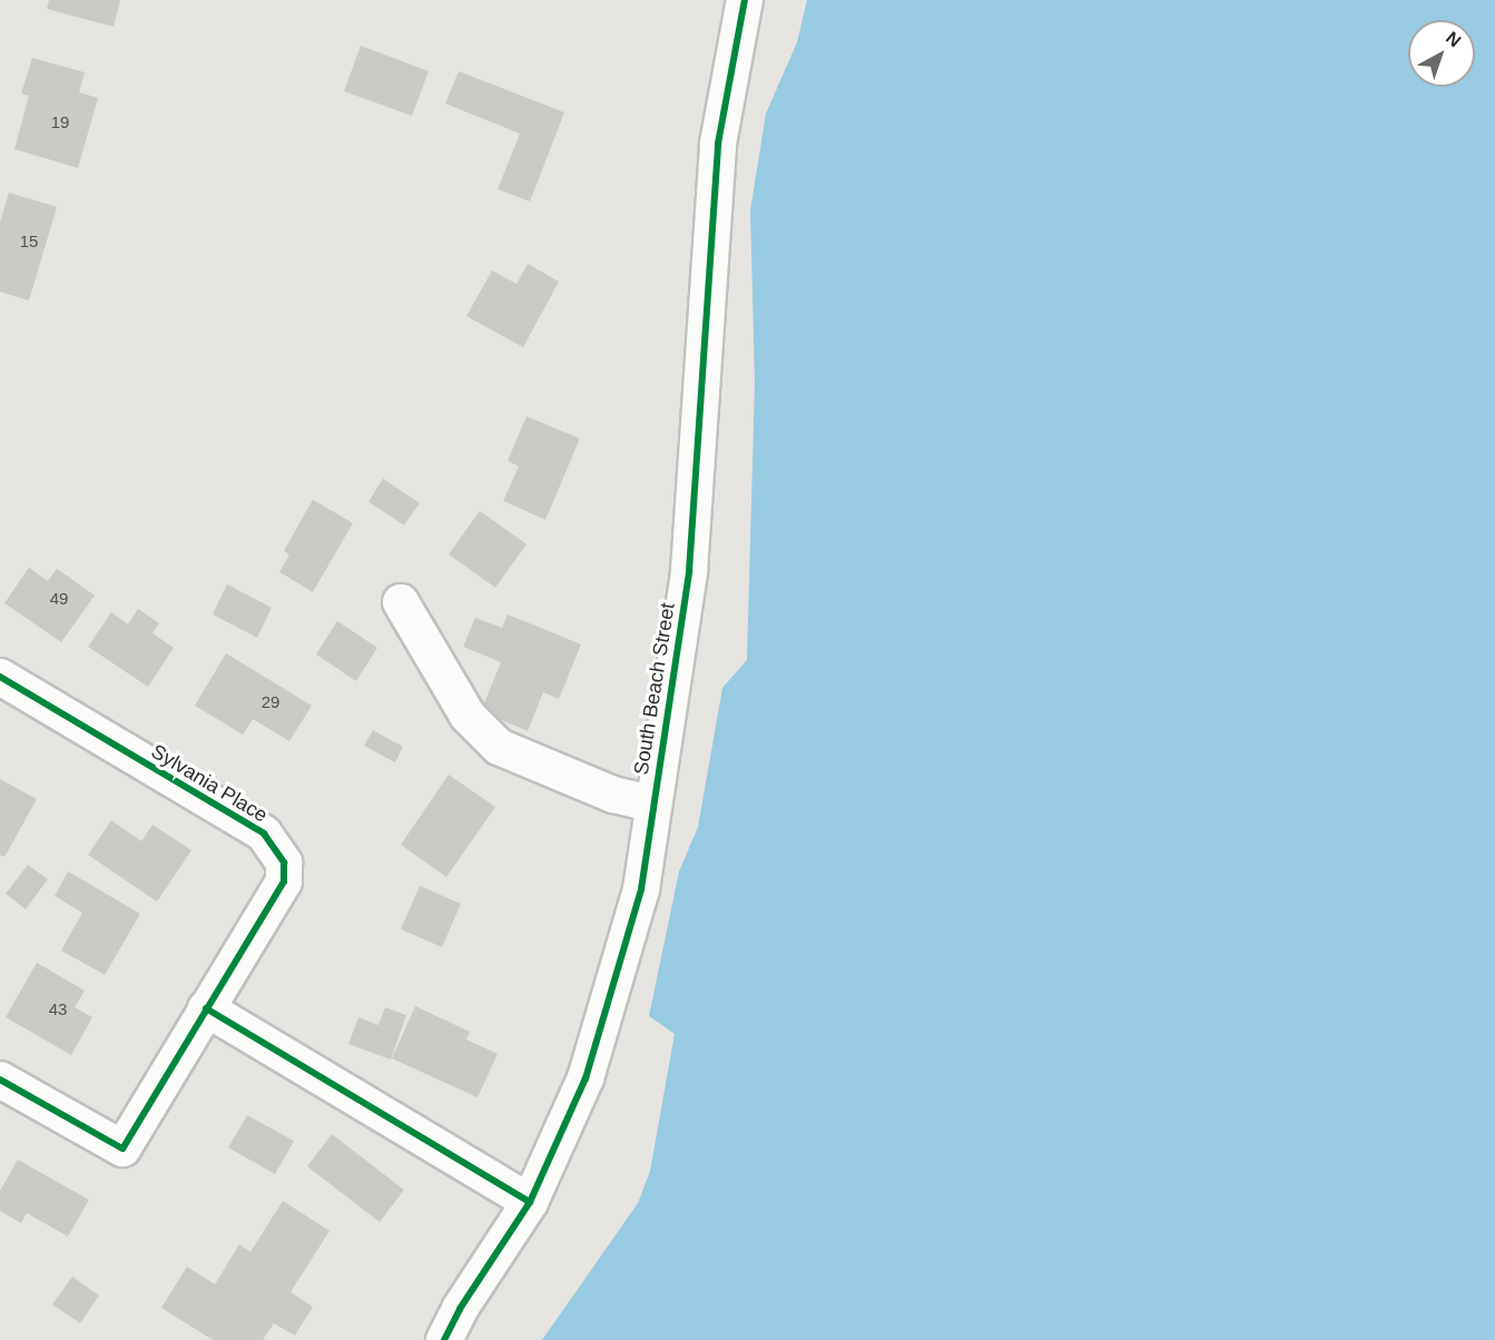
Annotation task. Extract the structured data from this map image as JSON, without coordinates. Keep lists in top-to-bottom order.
{
  "streets": {
    "street": ["South Beach Street", "Sylvania Place"]
  },
  "house_numbers": [
    "19",
    "15",
    "49",
    "29",
    "43"
  ],
  "north": "top right"
}
